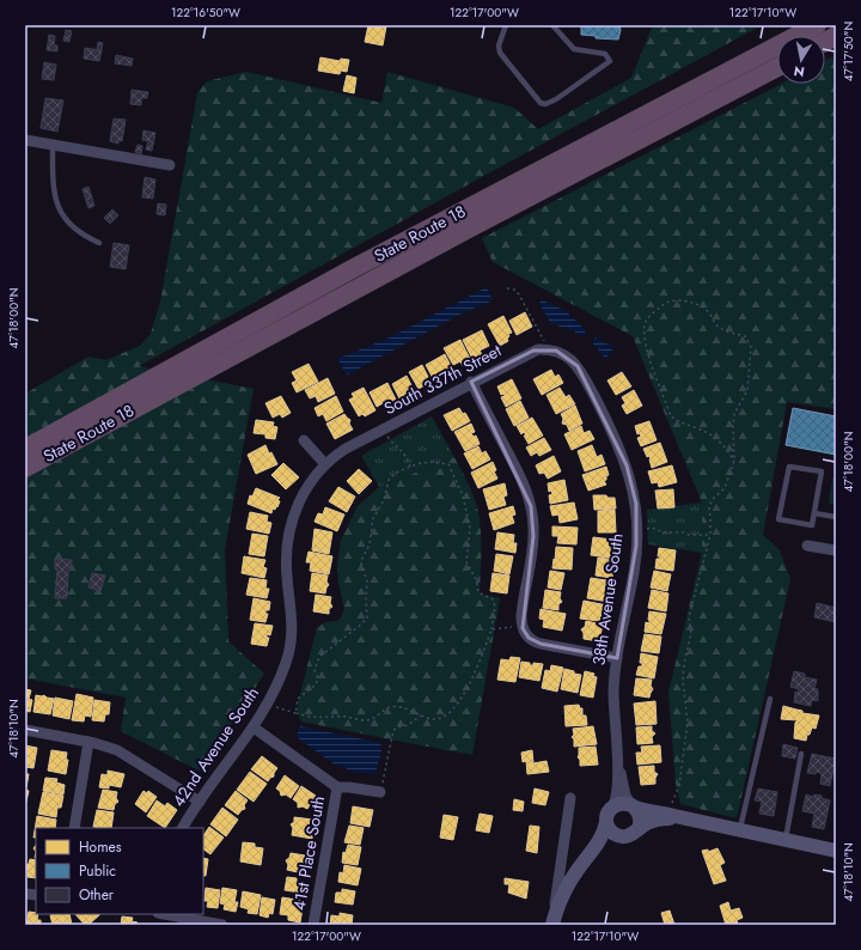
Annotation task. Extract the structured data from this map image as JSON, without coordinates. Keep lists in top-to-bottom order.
{
  "streets": {
    "highway": ["State Route 18"],
    "street": [
      "South 337th Street",
      "38th Avenue South",
      "42nd Avenue South",
      "41st Place South"
    ]
  },
  "crossings": [
    ["South 337th Street", "38th Avenue South"],
    ["South 337th Street", "42nd Avenue South"]
  ],
  "legend": ["Homes", "Public", "Other"],
  "north": "bottom",
  "coordinates": [
    "122°16'50\"W",
    "122°17'00\"W",
    "122°17'10\"W",
    "47°17'50\"N",
    "47°18'00\"N",
    "47°18'10\"N"
  ]
}
